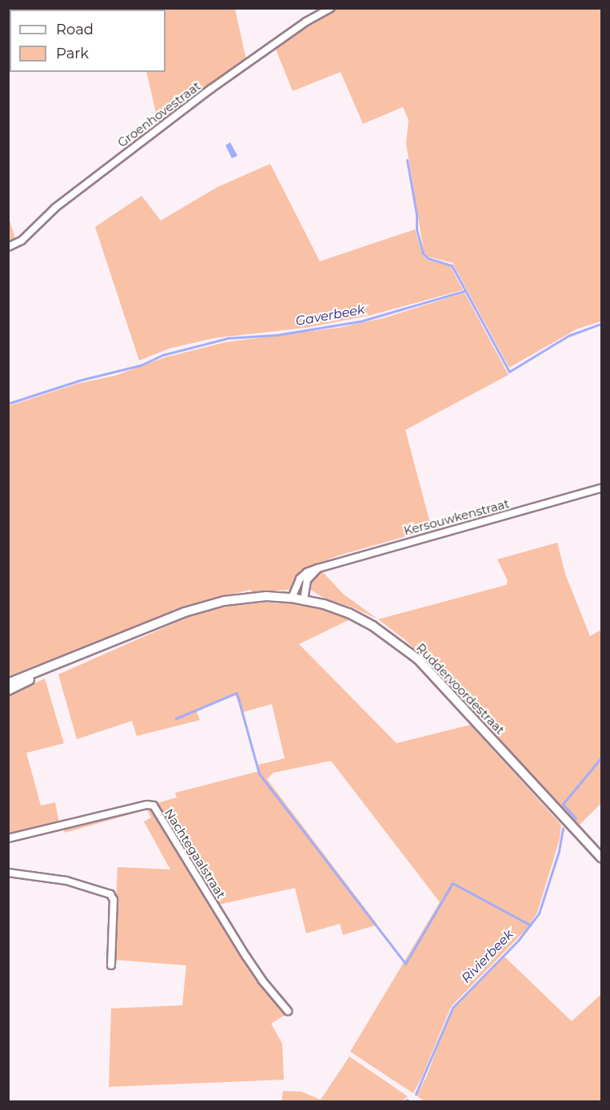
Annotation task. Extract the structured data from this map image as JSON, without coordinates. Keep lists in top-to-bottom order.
{
  "streets": {
    "street": [
      "Groenhovestraat",
      "Kersouwkenstraat",
      "Ruddervoordestraat",
      "Nachtegaalstraat"
    ]
  },
  "crossings": [
    ["Kersouwkenstraat", "Ruddervoordestraat"]
  ],
  "water": ["Gaverbeek", "Rivierbeek"],
  "legend": ["Road", "Park"]
}
